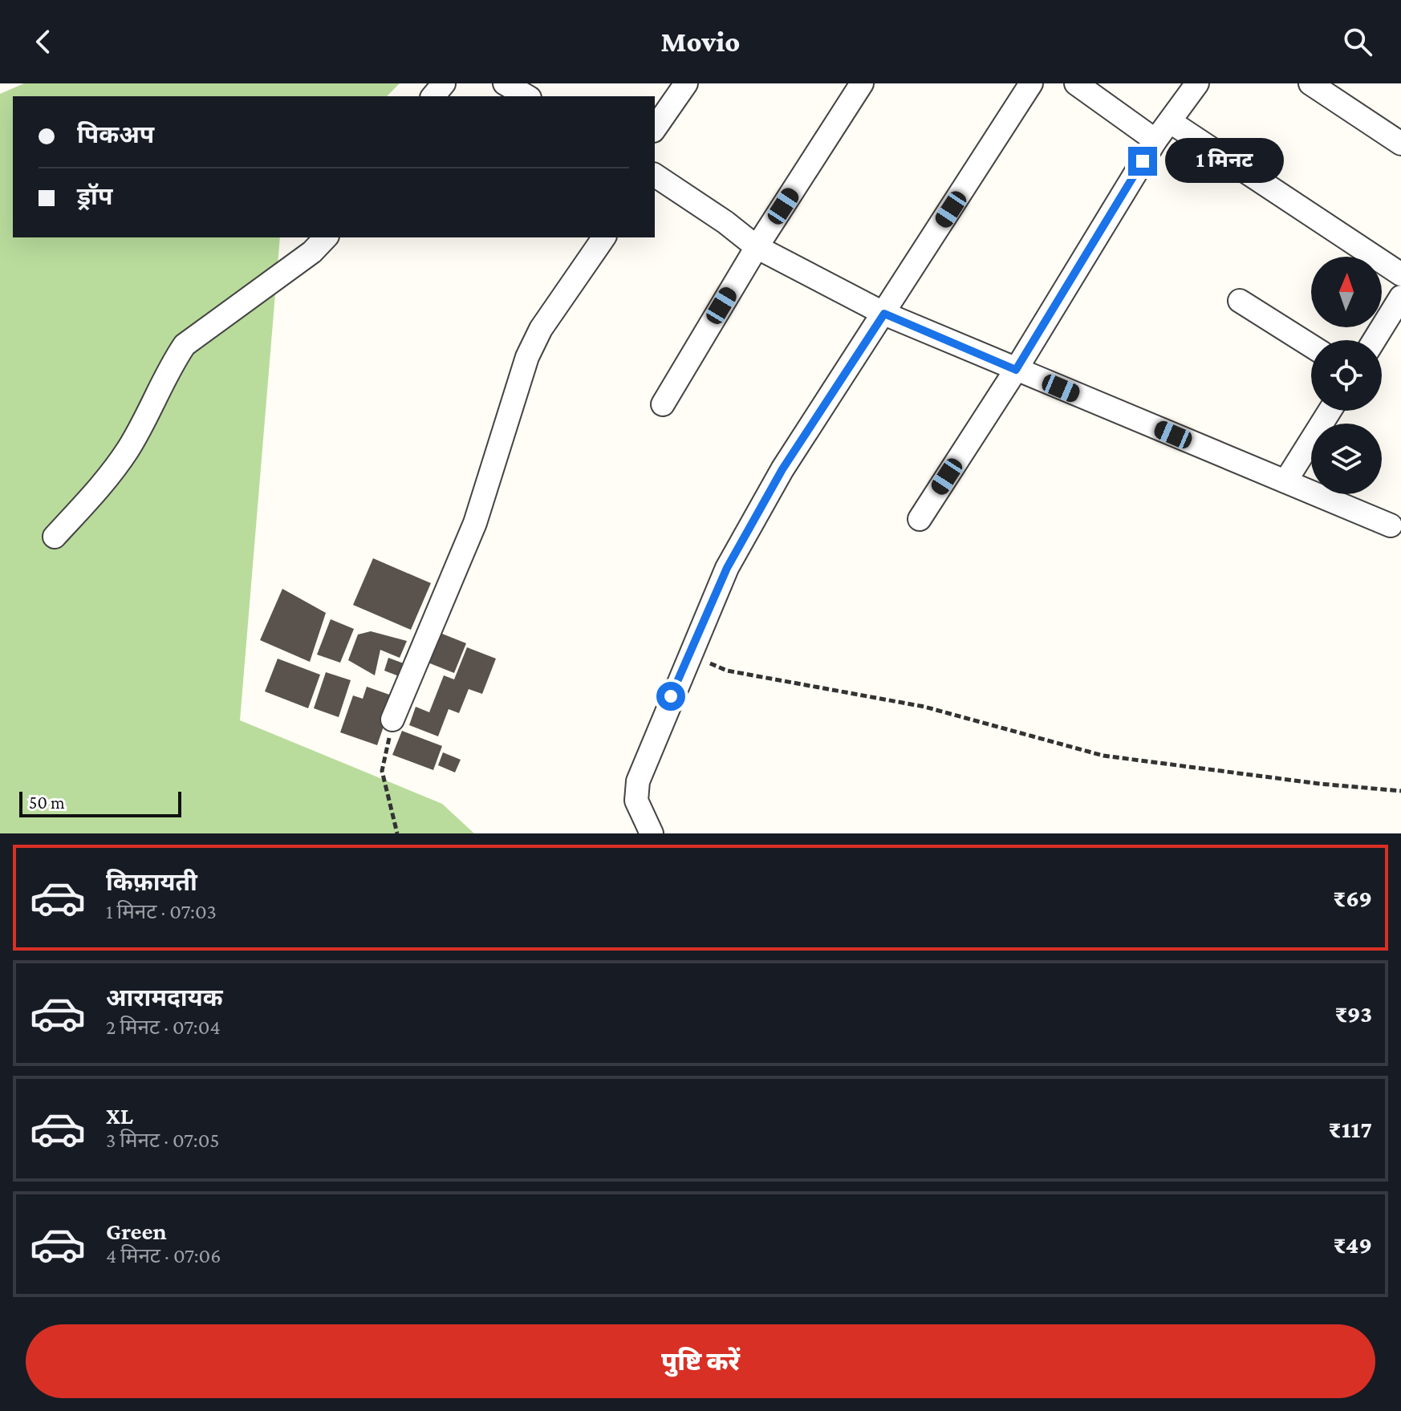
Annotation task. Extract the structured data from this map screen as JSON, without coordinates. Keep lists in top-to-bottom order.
{
  "scale_bar": "50 m",
  "north": "top",
  "page": {
    "header": "Movio",
    "banner": ["पिकअप", "ड्रॉप"],
    "bubble": "1 मिनट",
    "scale": "50 m",
    "list": [
      {
        "name": "किफ़ायती",
        "note": "1 मिनट · 07:03",
        "value": "₹69"
      },
      {
        "name": "आरामदायक",
        "note": "2 मिनट · 07:04",
        "value": "₹93"
      },
      {
        "name": "XL",
        "note": "3 मिनट · 07:05",
        "value": "₹117"
      },
      {
        "name": "Green",
        "note": "4 मिनट · 07:06",
        "value": "₹49"
      }
    ],
    "buttons": "पुष्टि करें"
  }
}
